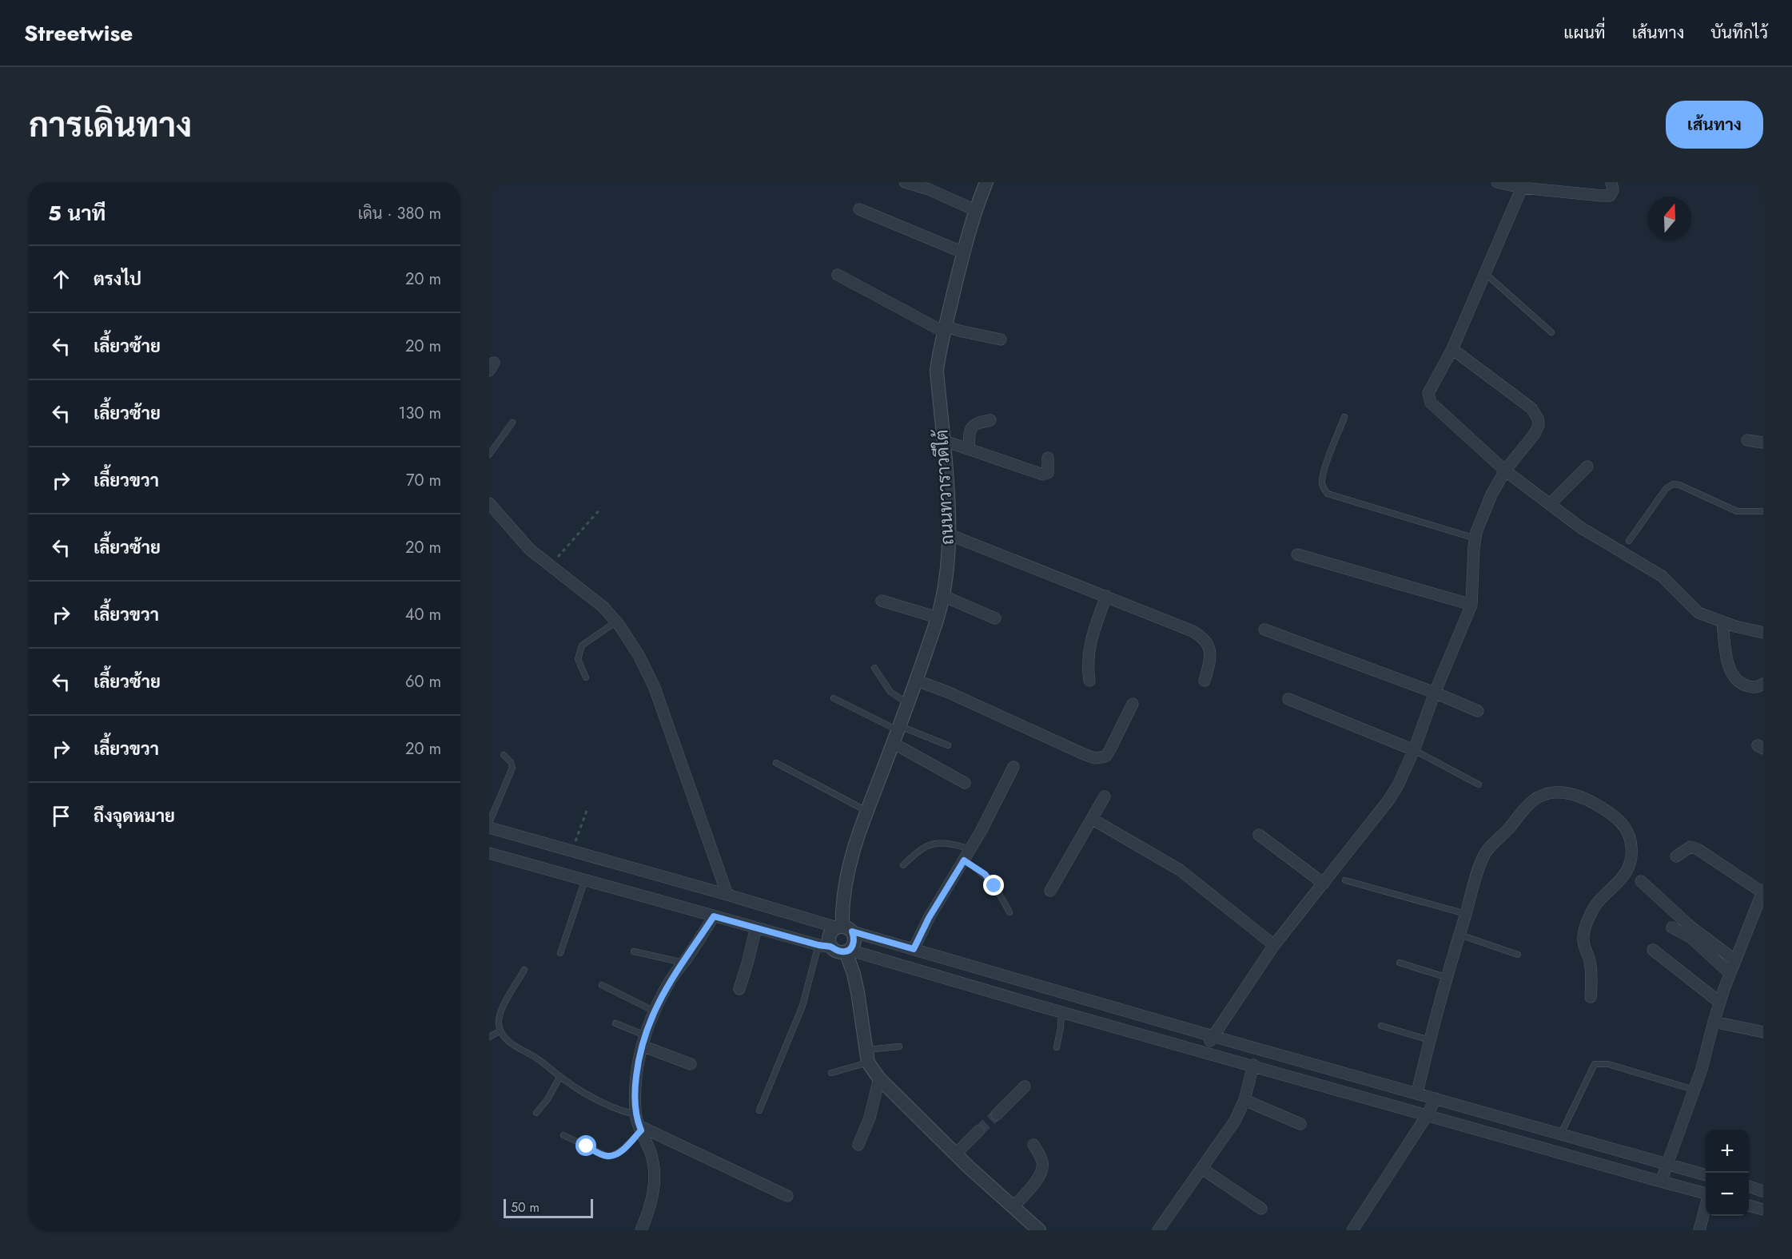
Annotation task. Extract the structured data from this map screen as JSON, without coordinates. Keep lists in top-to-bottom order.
{
  "streets": {
    "street": ["ถนนทวาราวดีใต้"]
  },
  "scale_bar": "50 m",
  "north": "top",
  "page": {
    "header": "Streetwise",
    "nav": ["แผนที่", "เส้นทาง", "บันทึกไว้"],
    "title": "การเดินทาง",
    "buttons": "เส้นทาง",
    "heading": ["5 นาที", "เดิน · 380 m"],
    "list": [
      ["ตรงไป", "20 m"],
      ["เลี้ยวซ้าย", "20 m"],
      ["เลี้ยวซ้าย", "130 m"],
      ["เลี้ยวขวา", "70 m"],
      ["เลี้ยวซ้าย", "20 m"],
      ["เลี้ยวขวา", "40 m"],
      ["เลี้ยวซ้าย", "60 m"],
      ["เลี้ยวขวา", "20 m"],
      "ถึงจุดหมาย"
    ],
    "map_buttons": ["+", "−"],
    "scale": "50 m"
  }
}
